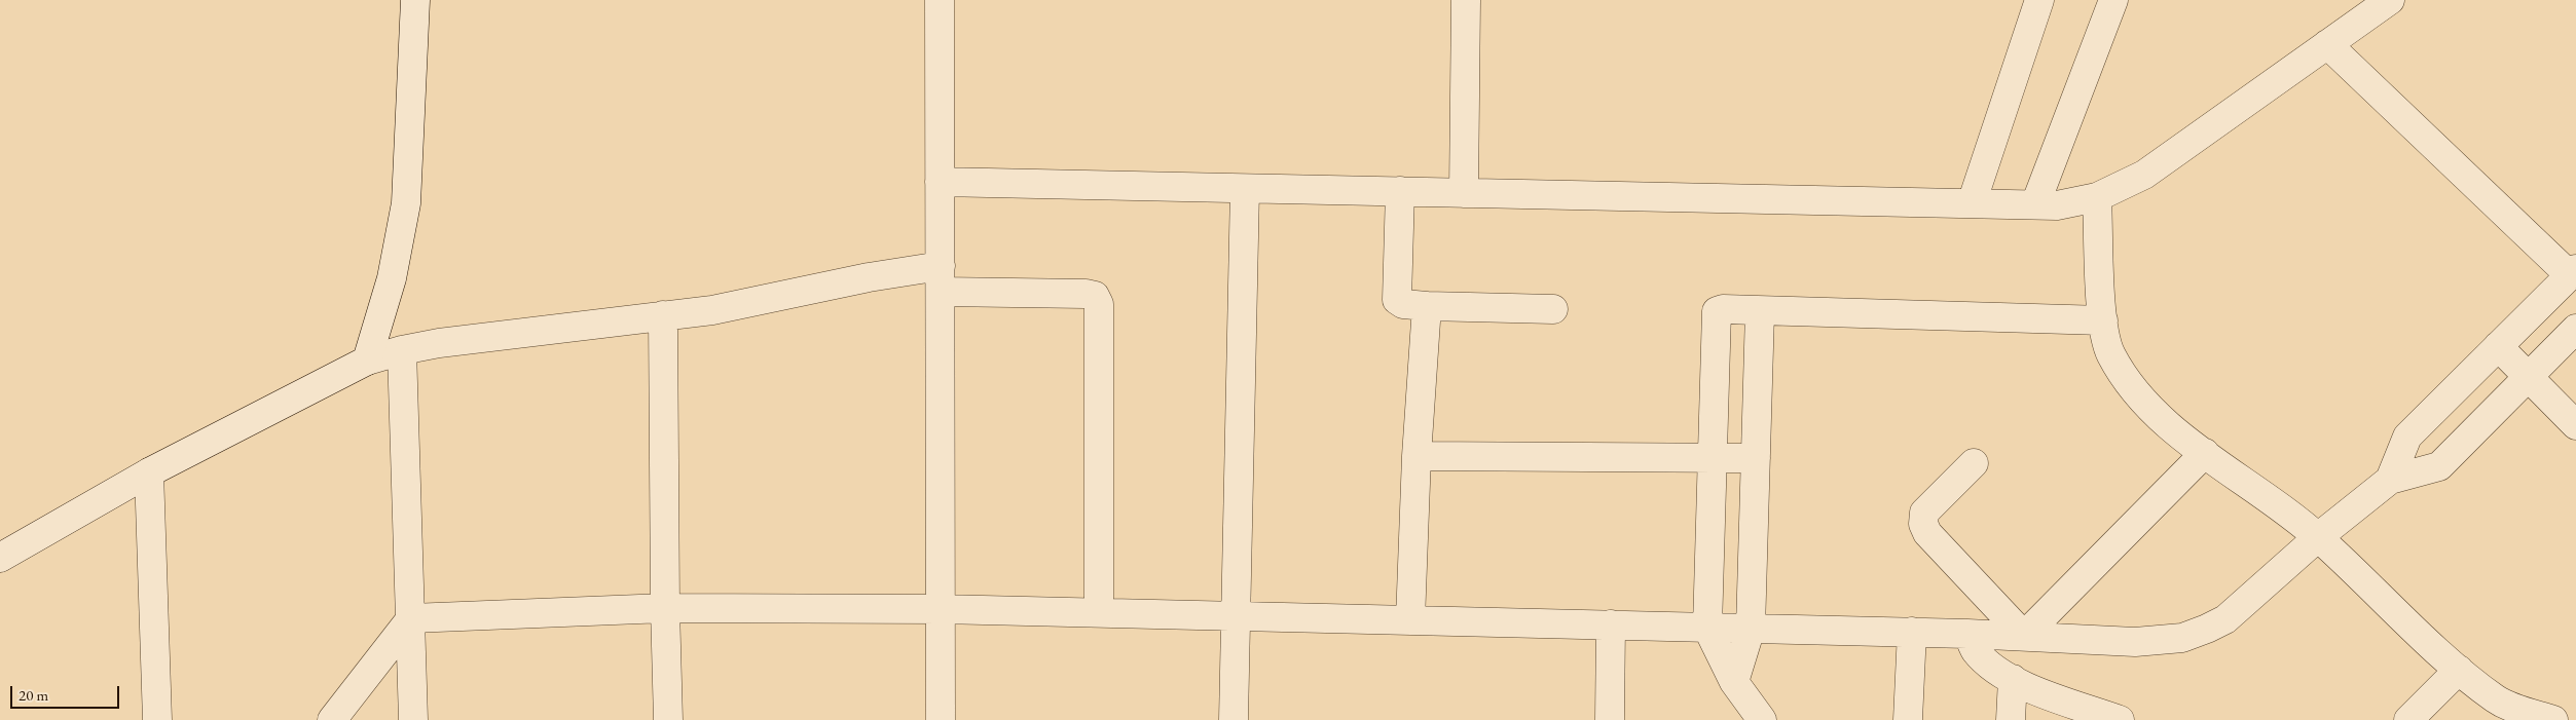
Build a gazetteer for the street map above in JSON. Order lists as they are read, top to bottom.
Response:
{
  "scale_bar": "20 m"
}
